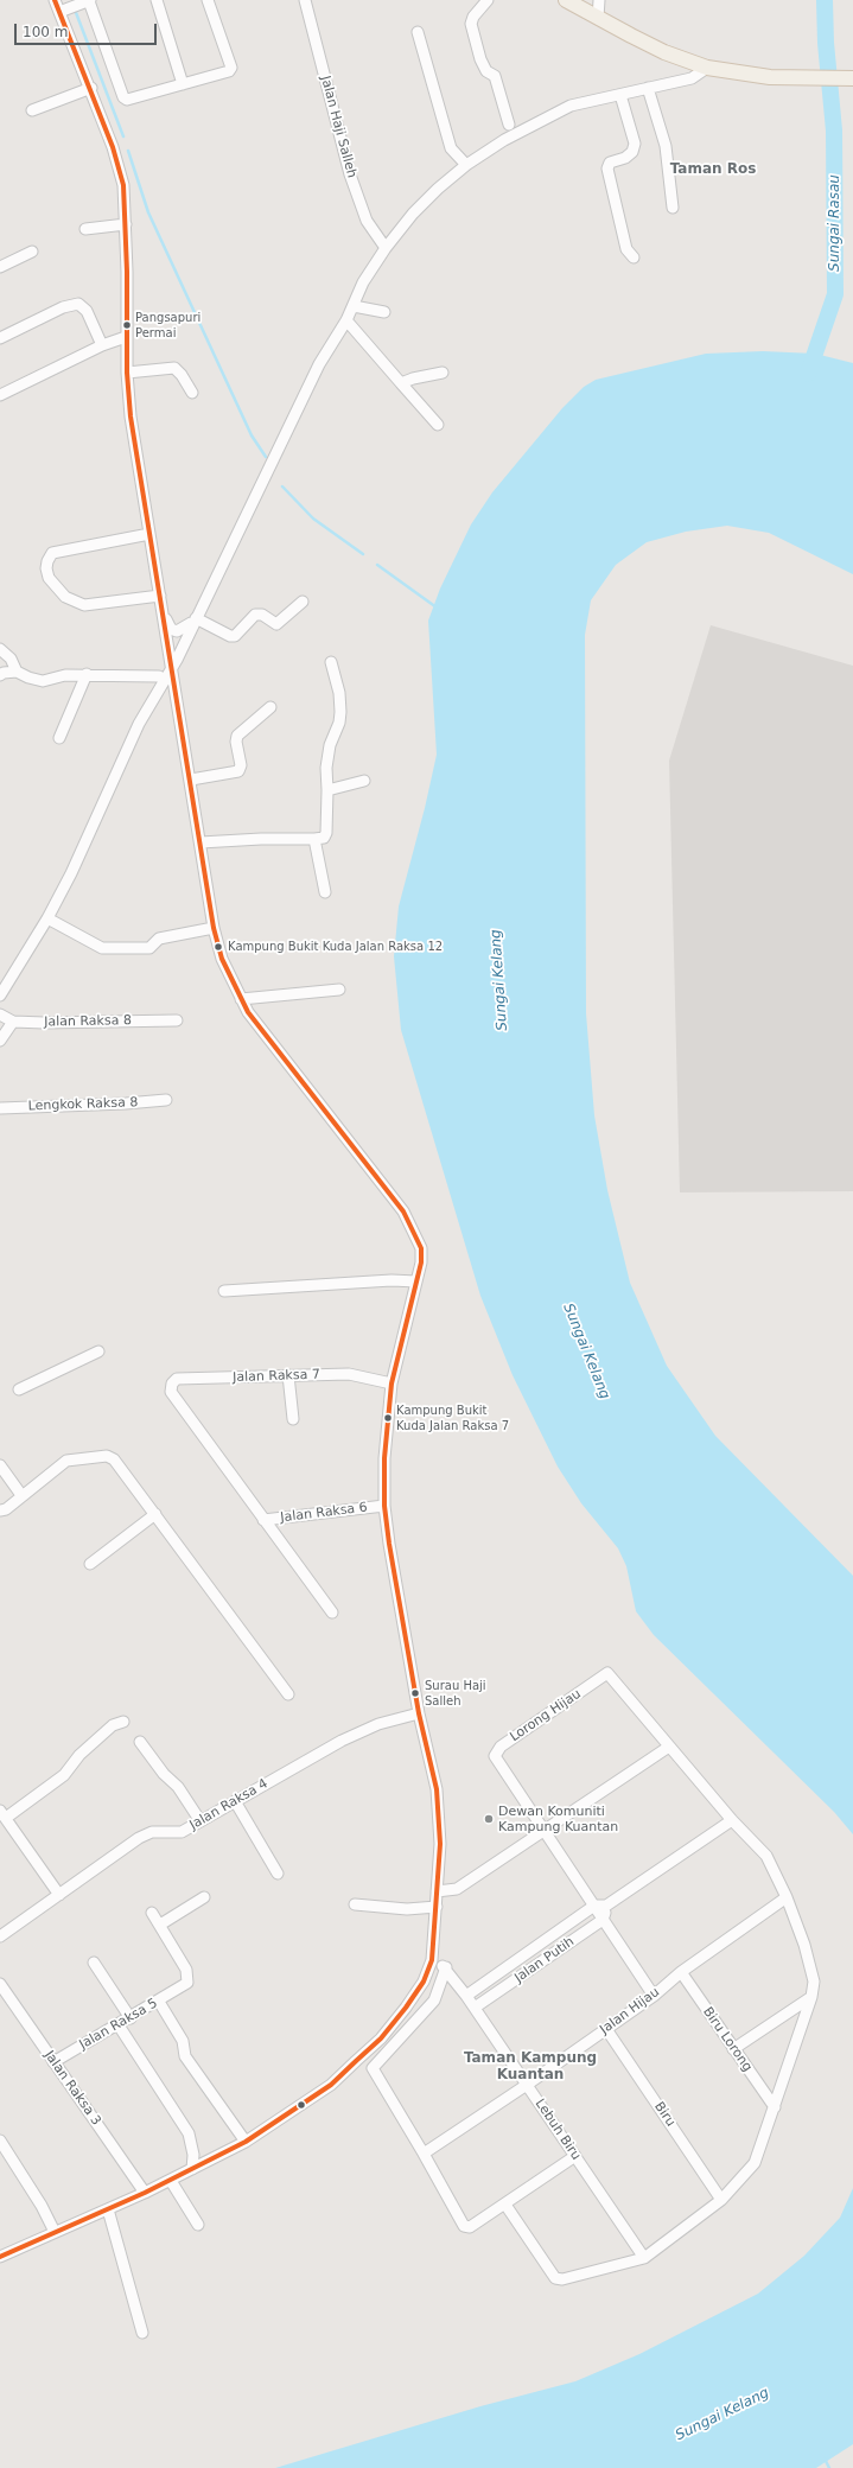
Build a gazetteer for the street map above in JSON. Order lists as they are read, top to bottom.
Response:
{
  "streets": {
    "street": [
      "Jalan Haji Salleh",
      "Jalan Raksa 8",
      "Lengkok Raksa 8",
      "Jalan Raksa 7",
      "Jalan Raksa 6",
      "Lorong Hijau",
      "Jalan Raksa 4",
      "Jalan Putih",
      "Jalan Hijau",
      "Jalan Raksa 5",
      "Biru Lorong",
      "Jalan Raksa 3",
      "Biru",
      "Lebuh Biru"
    ]
  },
  "crossings": [
    ["Jalan Raksa 7", "Jalan Raksa 6"],
    ["Jalan Putih", "Lebuh Biru"],
    ["Jalan Hijau", "Biru Lorong"],
    ["Jalan Hijau", "Biru"],
    ["Jalan Hijau", "Lebuh Biru"],
    ["Jalan Raksa 5", "Jalan Raksa 3"]
  ],
  "districts": ["Taman Ros", "Taman Kampung Kuantan"],
  "water": ["Sungai Rasau", "Sungai Kelang"],
  "places": [
    "Pangsapuri Permai",
    "Kampung Bukit Kuda Jalan Raksa 12",
    "Kampung Bukit Kuda Jalan Raksa 7",
    "Surau Haji Salleh",
    "Dewan Komuniti Kampung Kuantan"
  ],
  "scale_bar": "100 m"
}
